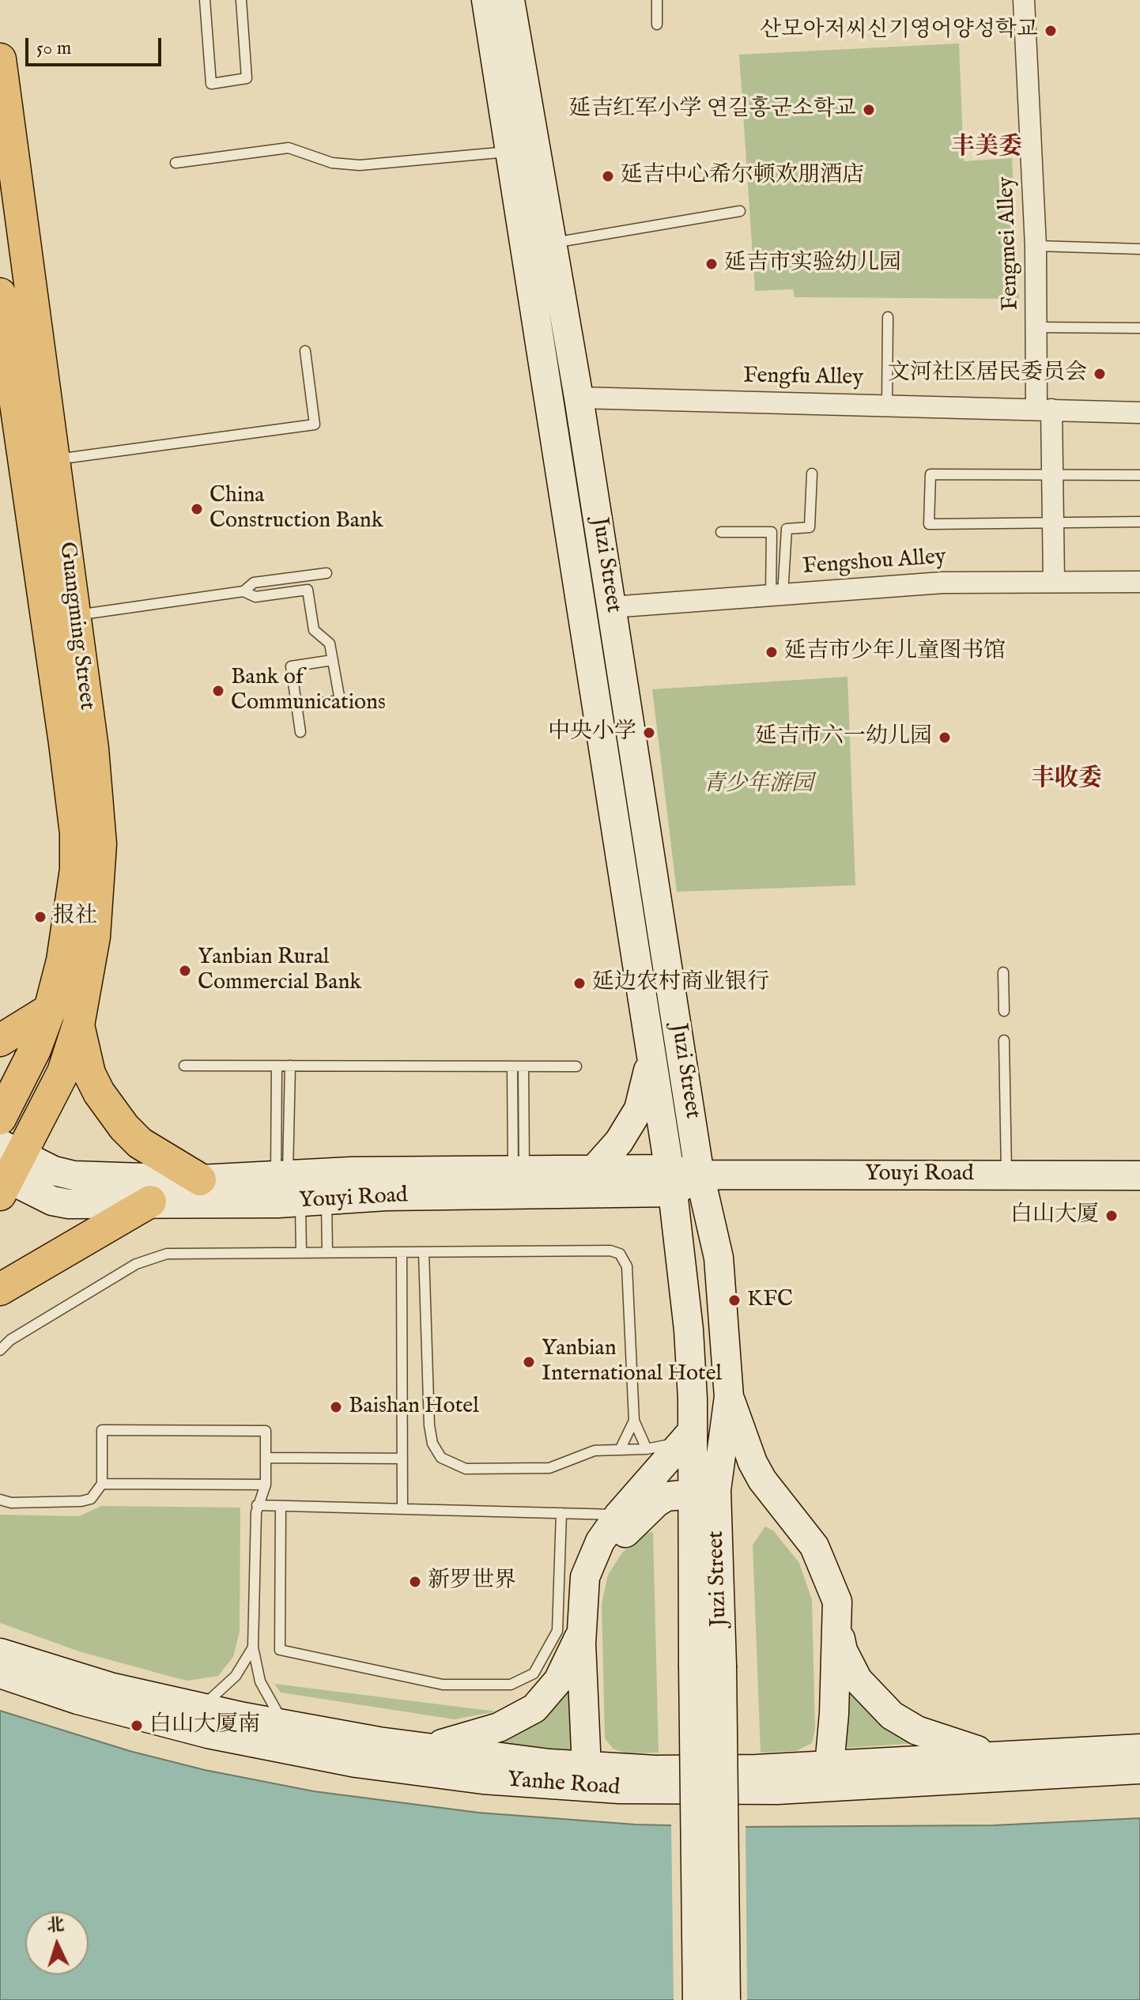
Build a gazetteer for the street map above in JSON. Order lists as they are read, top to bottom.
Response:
{
  "streets": {
    "main road": [
      "Juzi Street",
      "Guangming Street",
      "Youyi Road",
      "Yanhe Road"
    ],
    "street": ["Fengmei Alley", "Fengfu Alley", "Fengshou Alley"]
  },
  "crossings": [
    ["Fengmei Alley", "Fengfu Alley"],
    ["Fengmei Alley", "Fengshou Alley"],
    ["Fengfu Alley", "Juzi Street"],
    ["Fengshou Alley", "Juzi Street"],
    ["Juzi Street", "Youyi Road"],
    ["Guangming Street", "Youyi Road"]
  ],
  "districts": ["丰美委", "丰收委"],
  "parks": ["青少年游园"],
  "places": [
    "산모아저씨신기영어양성학교",
    "延吉红军小学 연길홍군소학교",
    "延吉中心希尔顿欢朋酒店",
    "延吉市实验幼儿园",
    "文河社区居民委员会",
    "China Construction Bank",
    "延吉市少年儿童图书馆",
    "Bank of Communications",
    "中央小学",
    "延吉市六一幼儿园",
    "报社",
    "Yanbian Rural Commercial Bank",
    "延边农村商业银行",
    "白山大厦",
    "KFC",
    "Yanbian International Hotel",
    "Baishan Hotel",
    "新罗世界",
    "白山大厦南"
  ],
  "scale_bar": "50 m",
  "north": "top"
}
